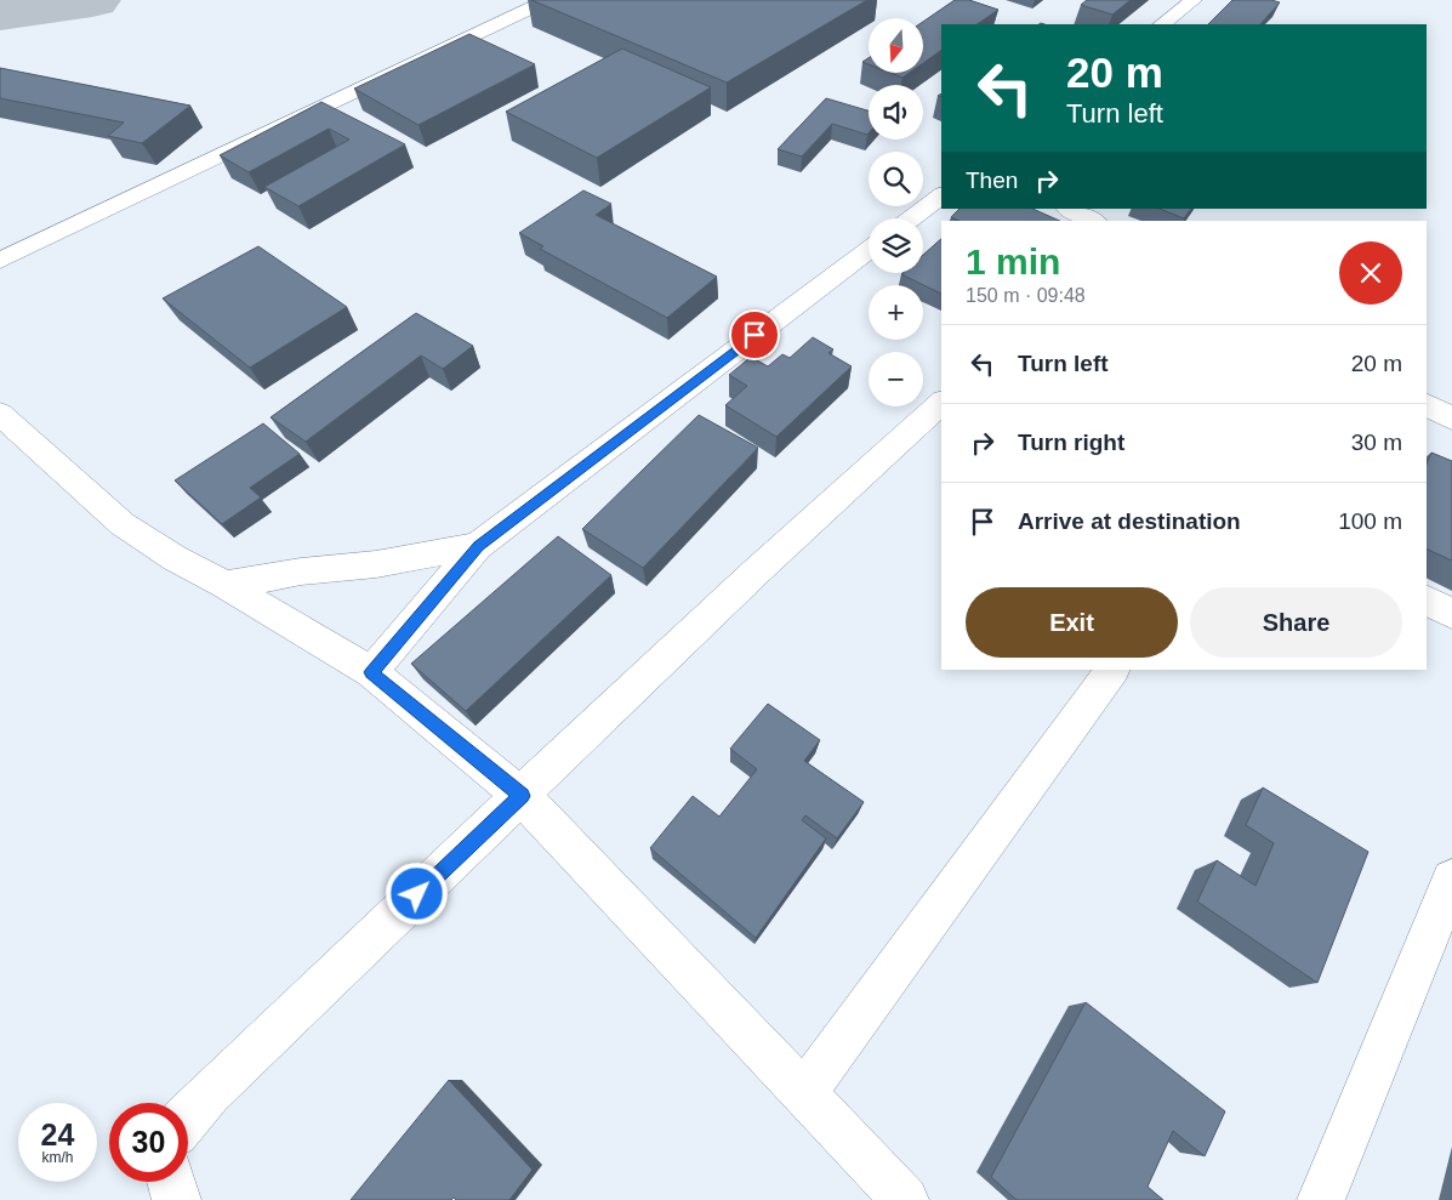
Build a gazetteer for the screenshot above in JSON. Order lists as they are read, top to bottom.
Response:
{
  "north": "bottom",
  "page": {
    "map_buttons": ["+", "−"],
    "turn": ["20 m", "Turn left"],
    "then": "Then",
    "heading": ["1 min", "150 m · 09:48"],
    "list": [
      {
        "name": "Turn left",
        "value": "20 m"
      },
      {
        "name": "Turn right",
        "value": "30 m"
      },
      {
        "name": "Arrive at destination",
        "value": "100 m"
      }
    ],
    "buttons": ["Exit", "Share"],
    "speed": "24 km/h",
    "limit": "30"
  }
}
